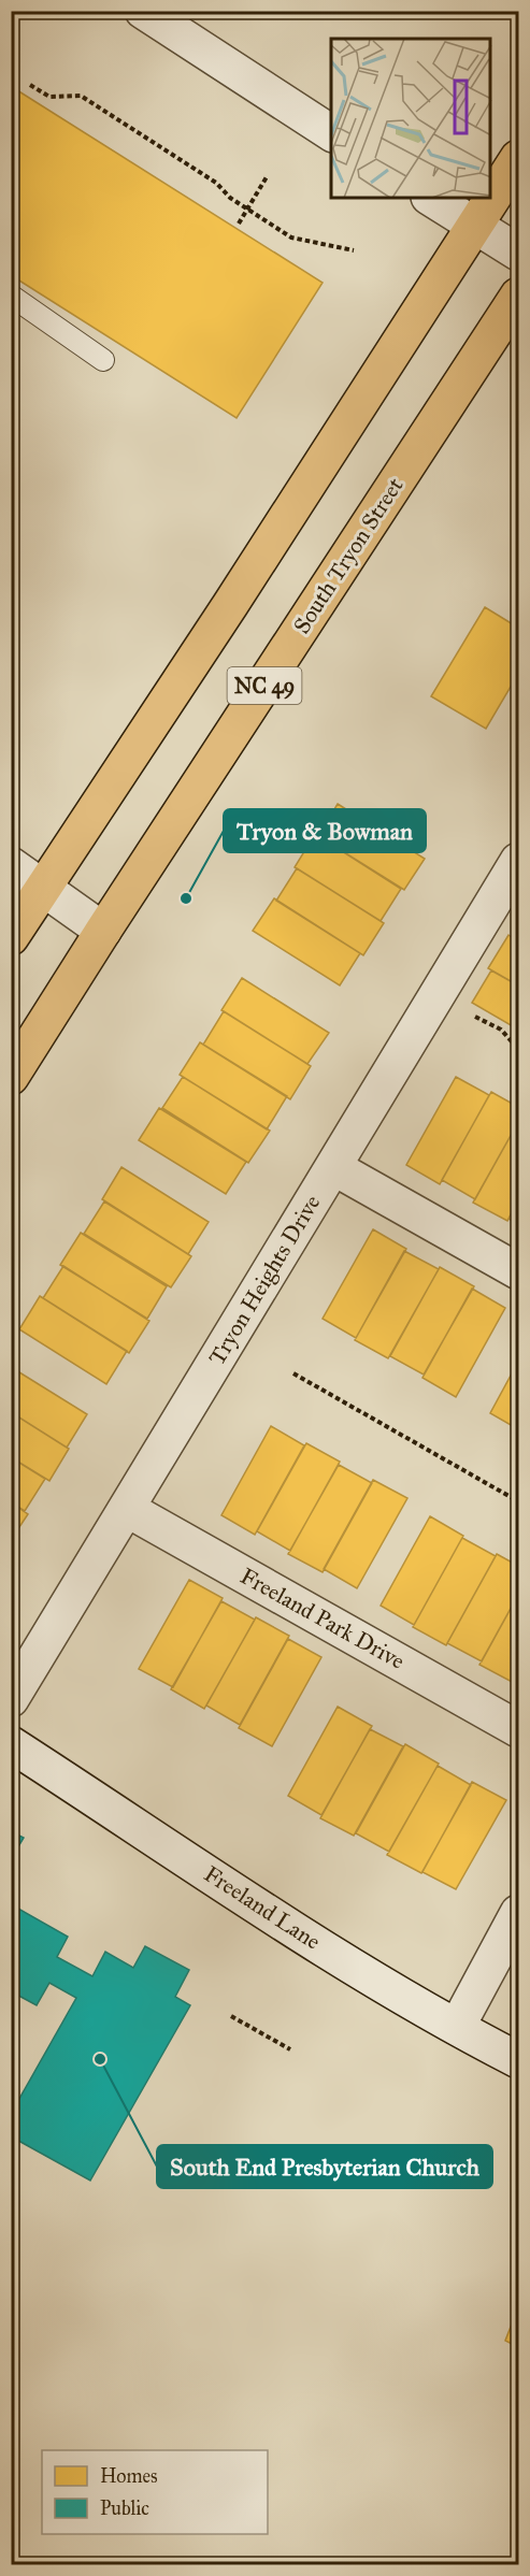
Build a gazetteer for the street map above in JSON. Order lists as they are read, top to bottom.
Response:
{
  "streets": {
    "main road": ["South Tryon Street", "NC 49"],
    "street": ["Tryon Heights Drive", "Freeland Park Drive", "Freeland Lane"]
  },
  "crossings": [
    ["Tryon Heights Drive", "Freeland Park Drive"]
  ],
  "places": ["Tryon & Bowman", "South End Presbyterian Church"],
  "legend": ["Homes", "Public"]
}
